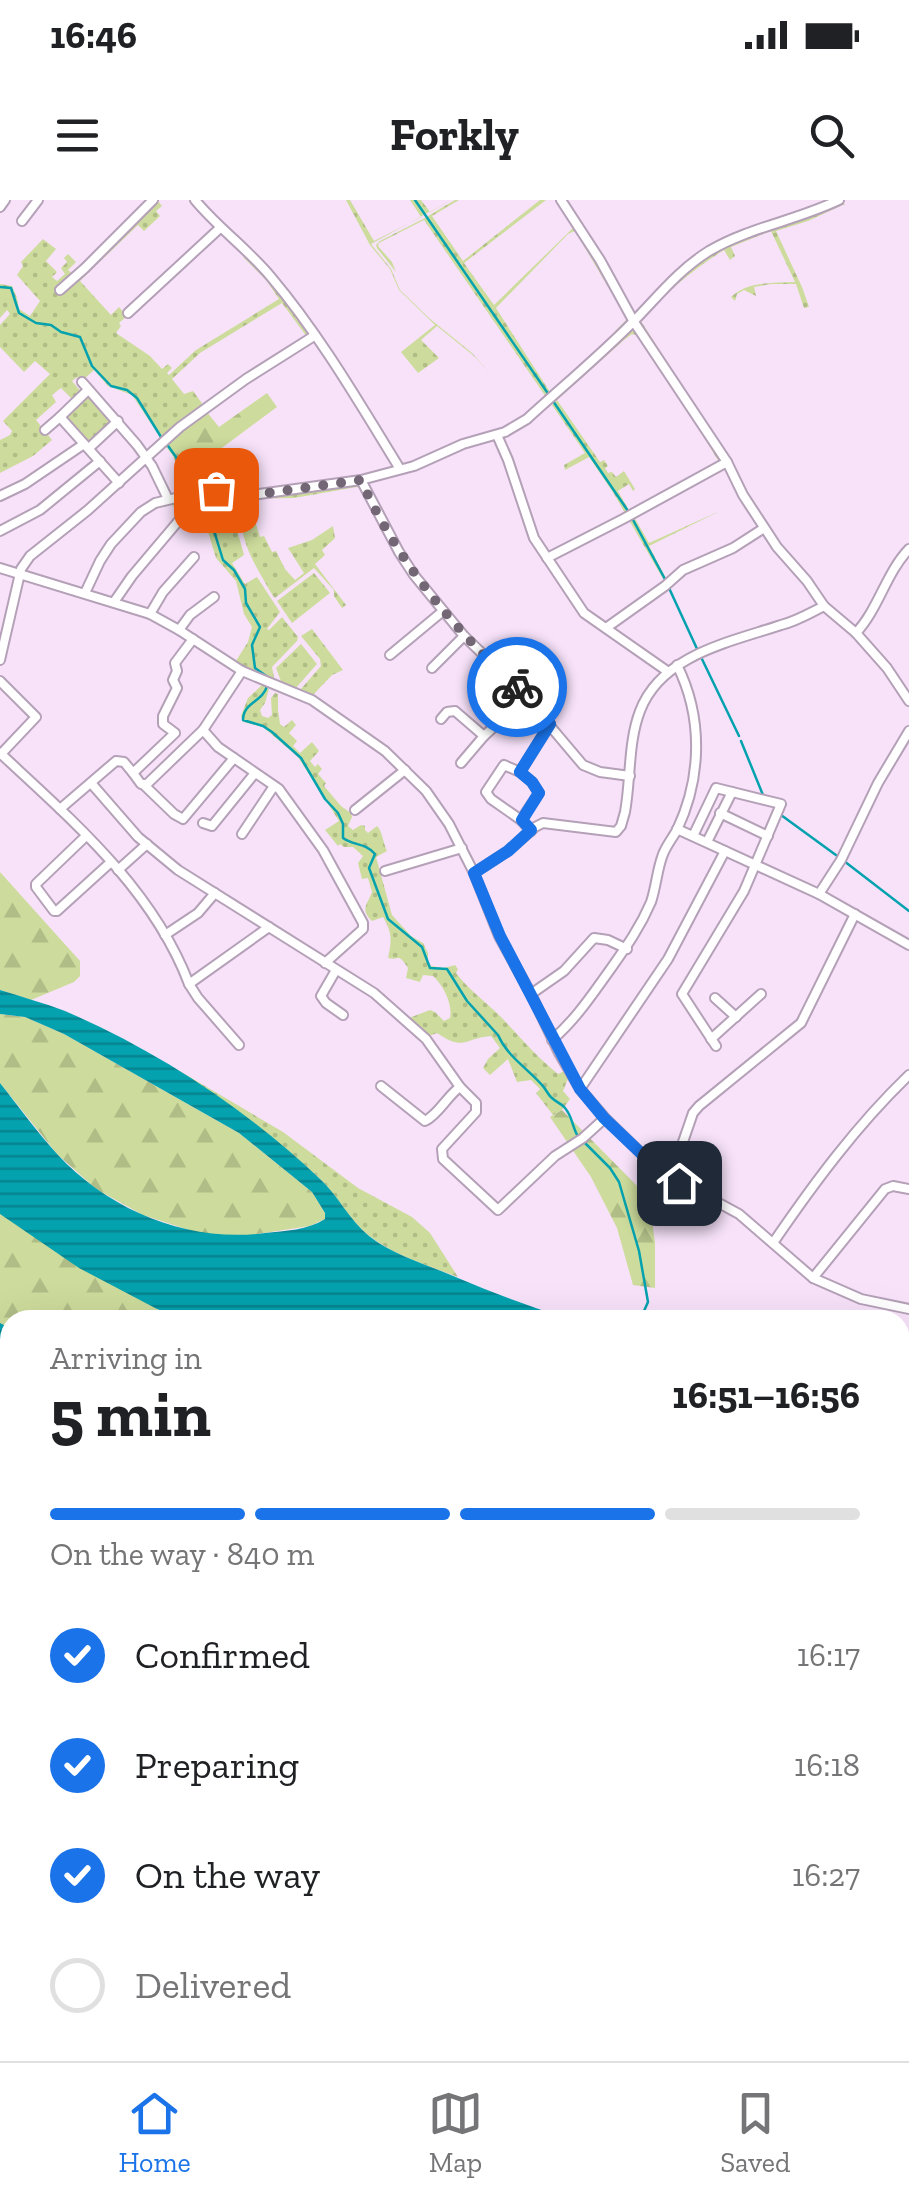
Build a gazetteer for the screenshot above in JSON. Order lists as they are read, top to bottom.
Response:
{
  "page": {
    "status": "16:46",
    "header": "Forkly",
    "heading": ["5 min", "Arriving in", "16:51–16:56"],
    "bar": "On the way · 840 m",
    "list": [
      ["Confirmed", "16:17"],
      ["Preparing", "16:18"],
      ["On the way", "16:27"],
      "Delivered"
    ],
    "tabs": ["Home", "Map", "Saved"]
  }
}
